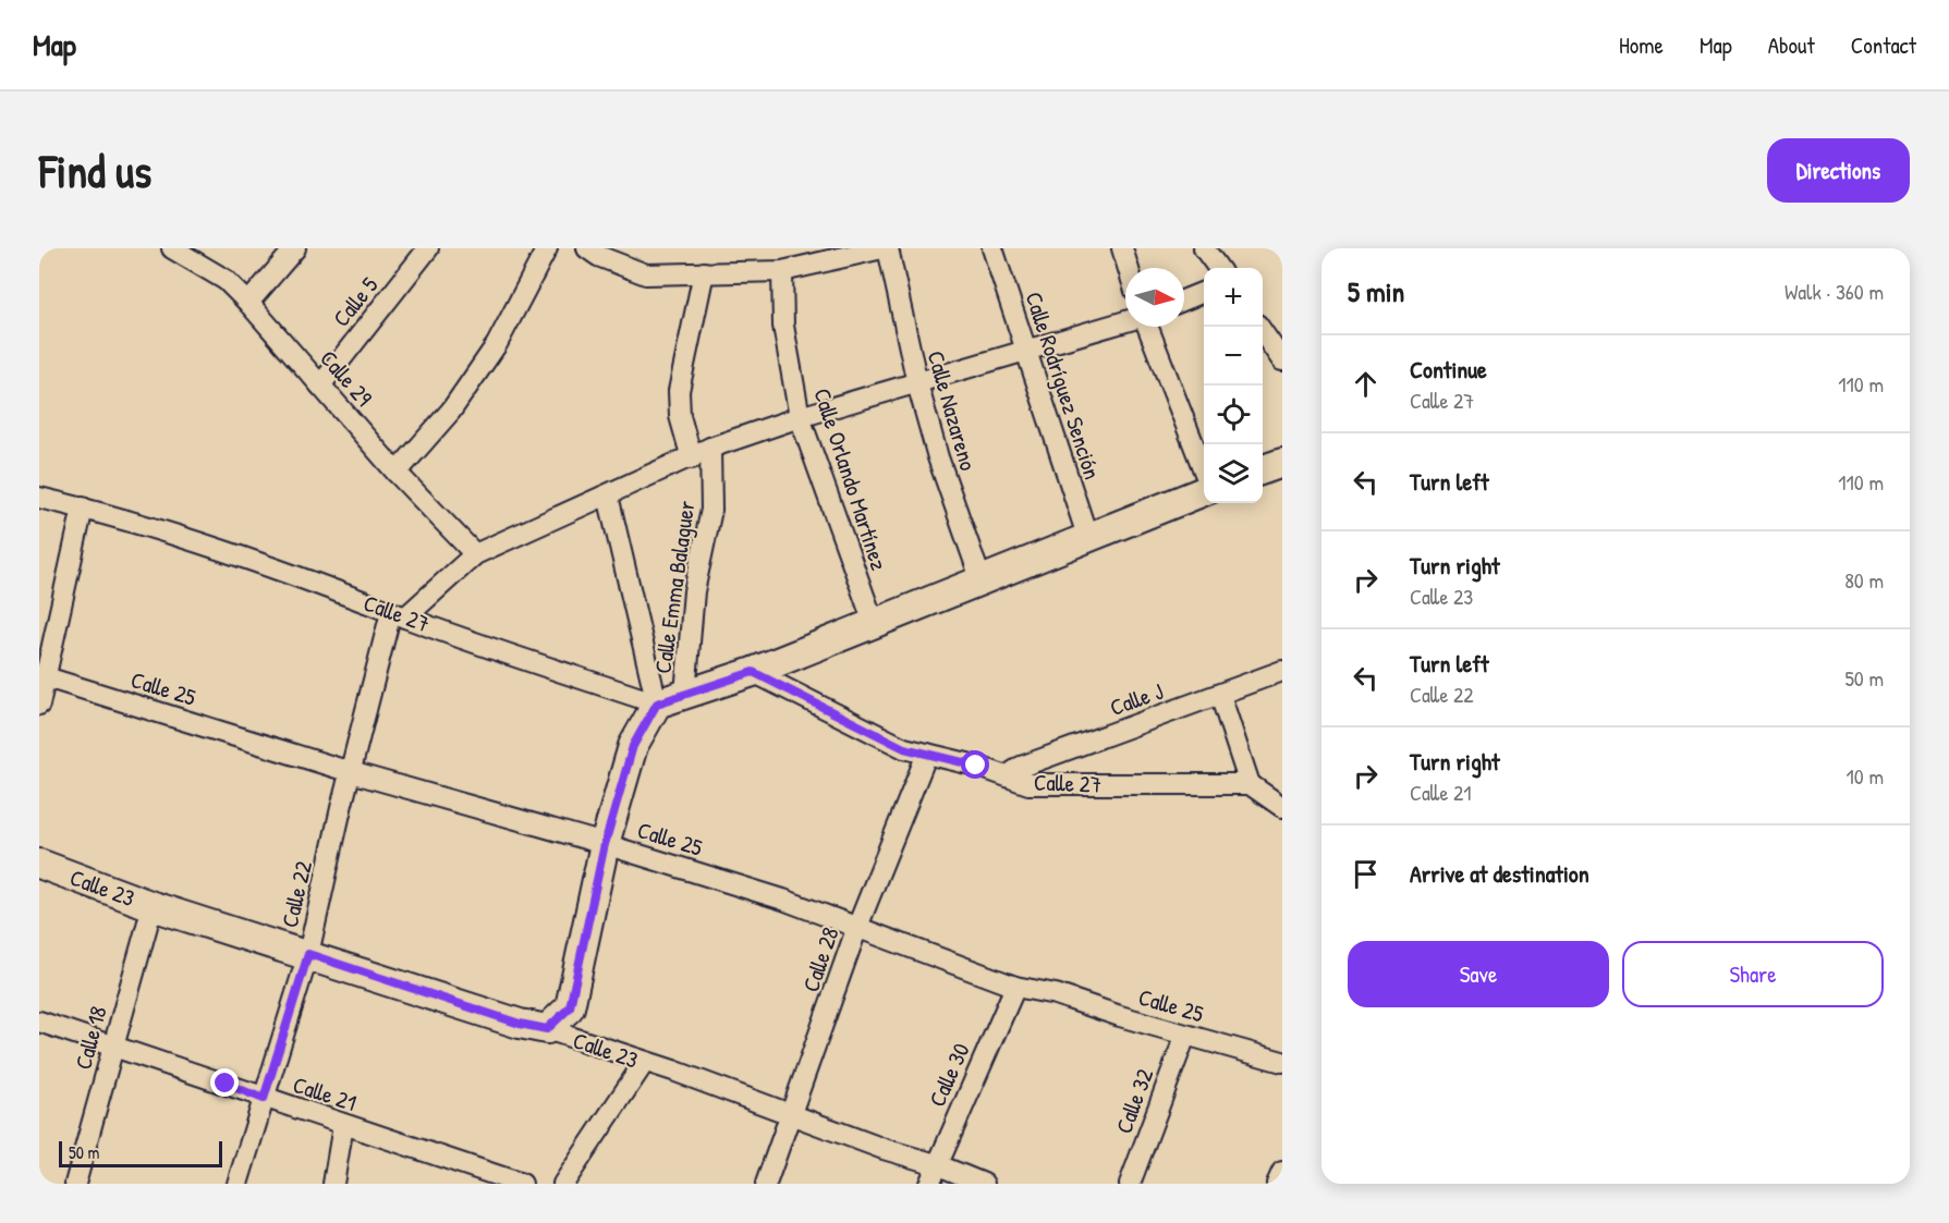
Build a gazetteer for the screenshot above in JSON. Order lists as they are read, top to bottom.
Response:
{
  "streets": {
    "street": [
      "Calle 5",
      "Calle 29",
      "Calle Rodríguez Sención",
      "Calle Nazareno",
      "Calle Orlando Martínez",
      "Calle Emma Balaguer",
      "Calle 27",
      "Calle 25",
      "Calle J",
      "Calle 23",
      "Calle 22",
      "Calle 28",
      "Calle 18",
      "Calle 30",
      "Calle 21",
      "Calle 32"
    ]
  },
  "crossings": [
    ["Calle 5", "Calle 29"],
    ["Calle 27", "Calle J"],
    ["Calle 27", "Calle 22"],
    ["Calle 27", "Calle 28"],
    ["Calle 25", "Calle 22"],
    ["Calle 25", "Calle 28"],
    ["Calle 25", "Calle 30"],
    ["Calle 25", "Calle 32"],
    ["Calle 23", "Calle 22"],
    ["Calle 23", "Calle 28"],
    ["Calle 23", "Calle 18"],
    ["Calle 23", "Calle 30"],
    ["Calle 22", "Calle 21"],
    ["Calle 18", "Calle 21"]
  ],
  "scale_bar": "50 m",
  "north": "right",
  "page": {
    "header": "Map",
    "nav": [
      "Home",
      "Map",
      "About",
      "Contact"
    ],
    "buttons": [
      "Directions",
      ["Save", "Share"]
    ],
    "title": "Find us",
    "heading": ["5 min", "Walk · 360 m"],
    "map_buttons": ["+", "−"],
    "list": [
      ["Continue", "Calle 27", "110 m"],
      ["Turn left", "110 m"],
      ["Turn right", "Calle 23", "80 m"],
      ["Turn left", "Calle 22", "50 m"],
      ["Turn right", "Calle 21", "10 m"],
      "Arrive at destination"
    ],
    "scale": "50 m"
  }
}
